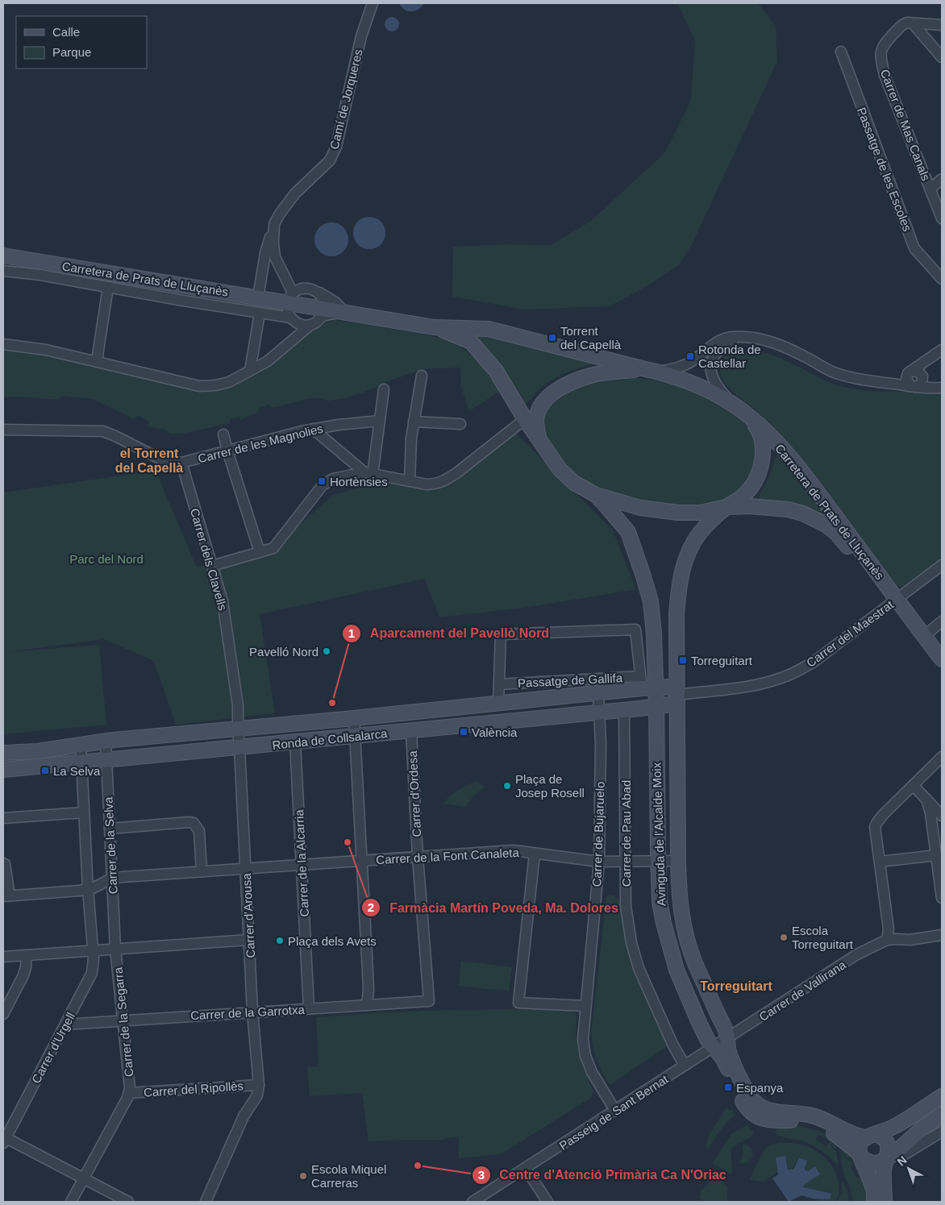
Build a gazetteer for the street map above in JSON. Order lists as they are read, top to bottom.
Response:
{
  "streets": {
    "street": [
      "Camí de Jorqueres",
      "Carrer de Mas Canals",
      "Passatge de les Escoles",
      "Carretera de Prats de Lluçanès",
      "Carrer de les Magnolies",
      "Carrer dels Clavells",
      "Carrer del Maestrat",
      "Passatge de Gallifa",
      "Ronda de Collsalarca",
      "Carrer d'Ordesa",
      "Carrer de Pau Abad",
      "Carrer de Bujaruelo",
      "Avinguda de l'Alcalde Moix",
      "Carrer de la Selva",
      "Carrer de la Font Canaleta",
      "Carrer de la Alcarria",
      "Carrer d'Arousa",
      "Carrer de Vallirana",
      "Carrer de la Garrotxa",
      "Carrer de la Segarra",
      "Carrer d'Urgell",
      "Carrer del Ripollès",
      "Passeig de Sant Bernat"
    ]
  },
  "crossings": [
    ["Camí de Jorqueres", "Carretera de Prats de Lluçanès"],
    ["Carretera de Prats de Lluçanès", "Carrer del Maestrat"],
    ["Carretera de Prats de Lluçanès", "Avinguda de l'Alcalde Moix"],
    ["Carrer de les Magnolies", "Carrer dels Clavells"],
    ["Carrer dels Clavells", "Ronda de Collsalarca"],
    ["Carrer dels Clavells", "Carrer d'Arousa"],
    ["Carrer del Maestrat", "Ronda de Collsalarca"],
    ["Carrer del Maestrat", "Avinguda de l'Alcalde Moix"],
    ["Passatge de Gallifa", "Ronda de Collsalarca"],
    ["Passatge de Gallifa", "Avinguda de l'Alcalde Moix"],
    ["Ronda de Collsalarca", "Carrer d'Ordesa"],
    ["Ronda de Collsalarca", "Carrer de Pau Abad"],
    ["Ronda de Collsalarca", "Carrer de Bujaruelo"],
    ["Ronda de Collsalarca", "Avinguda de l'Alcalde Moix"],
    ["Ronda de Collsalarca", "Carrer de la Selva"],
    ["Ronda de Collsalarca", "Carrer de la Alcarria"],
    ["Ronda de Collsalarca", "Carrer d'Arousa"],
    ["Carrer d'Ordesa", "Carrer de la Font Canaleta"],
    ["Carrer d'Ordesa", "Carrer de la Garrotxa"],
    ["Carrer de Pau Abad", "Carrer de la Font Canaleta"],
    ["Carrer de Pau Abad", "Passeig de Sant Bernat"],
    ["Carrer de Bujaruelo", "Carrer de la Font Canaleta"],
    ["Carrer de Bujaruelo", "Passeig de Sant Bernat"],
    ["Avinguda de l'Alcalde Moix", "Carrer de la Font Canaleta"],
    ["Avinguda de l'Alcalde Moix", "Carrer de Vallirana"],
    ["Avinguda de l'Alcalde Moix", "Passeig de Sant Bernat"],
    ["Carrer de la Selva", "Carrer de la Font Canaleta"],
    ["Carrer de la Selva", "Carrer de la Segarra"],
    ["Carrer de la Selva", "Carrer d'Urgell"],
    ["Carrer de la Font Canaleta", "Carrer de la Alcarria"],
    ["Carrer de la Font Canaleta", "Carrer d'Arousa"],
    ["Carrer de la Alcarria", "Carrer de la Garrotxa"],
    ["Carrer d'Arousa", "Carrer de la Garrotxa"],
    ["Carrer d'Arousa", "Carrer del Ripollès"],
    ["Carrer de Vallirana", "Passeig de Sant Bernat"],
    ["Carrer de la Garrotxa", "Carrer de la Segarra"],
    ["Carrer de la Garrotxa", "Carrer d'Urgell"],
    ["Carrer de la Segarra", "Carrer del Ripollès"]
  ],
  "districts": ["el Torrent del Capellà", "Torreguitart"],
  "parks": ["Parc del Nord"],
  "places": {
    "transit": [
      "Torrent del Capellà",
      "Rotonda de Castellar",
      "Hortènsies",
      "Torreguitart",
      "València",
      "La Selva",
      "Espanya"
    ],
    "other": [
      "Pavelló Nord",
      "Aparcament del Pavellò Nord",
      "Plaça de Josep Rosell",
      "Farmàcia Martín Poveda, Ma. Dolores",
      "Escola Torreguitart",
      "Plaça dels Avets",
      "Centre d'Atenció Primària Ca N'Oriac",
      "Escola Miquel Carreras"
    ]
  },
  "legend": ["Calle", "Parque"],
  "north": "top left"
}
